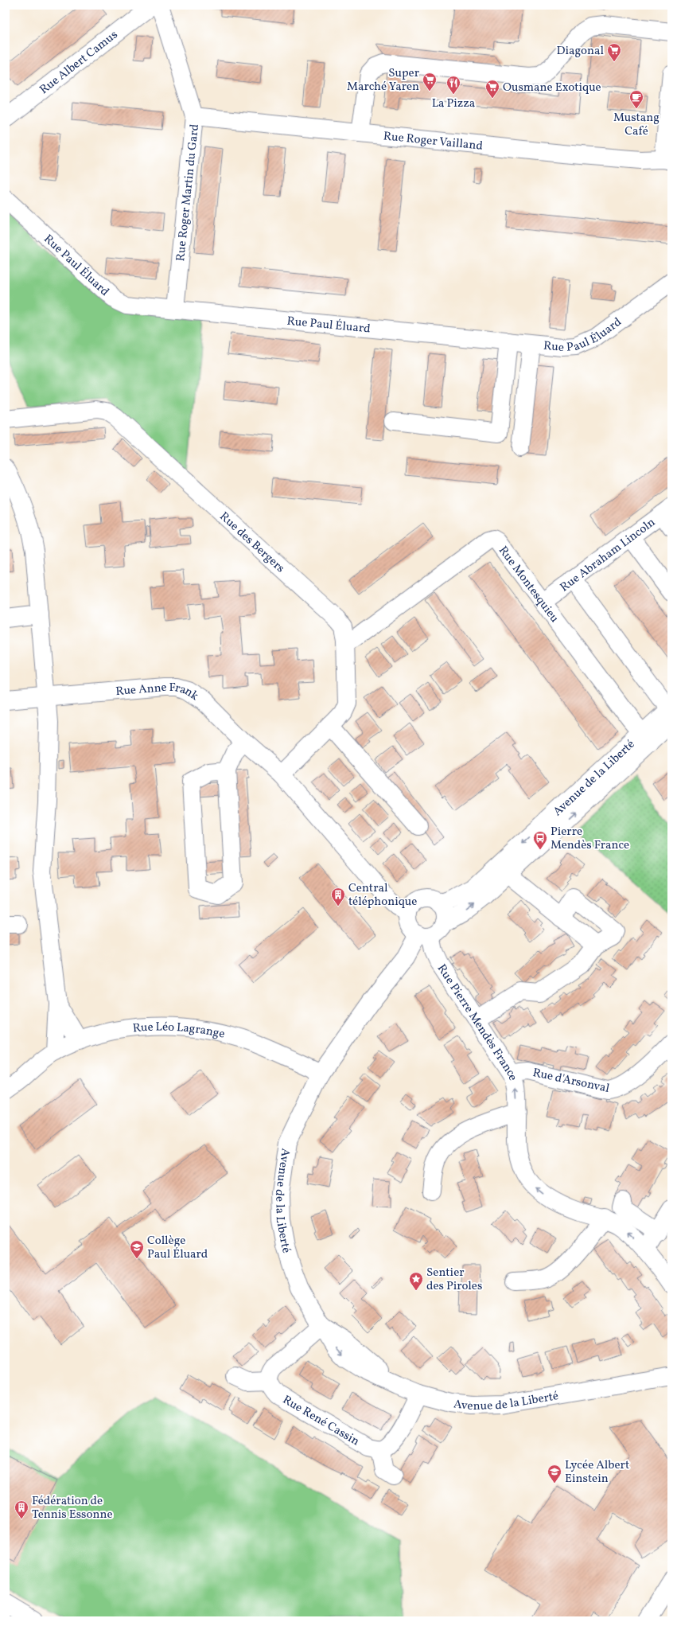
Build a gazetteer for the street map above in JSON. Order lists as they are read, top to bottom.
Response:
{
  "streets": {
    "street": [
      "Rue Albert Camus",
      "Rue Roger Vailland",
      "Rue Roger Martin du Gard",
      "Rue Paul Éluard",
      "Rue des Bergers",
      "Rue Abraham Lincoln",
      "Rue Montesquieu",
      "Rue Anne Frank",
      "Avenue de la Liberté",
      "Rue Pierre Mendès France",
      "Rue Léo Lagrange",
      "Rue d'Arsonval",
      "Rue René Cassin"
    ]
  },
  "crossings": [
    ["Rue Roger Vailland", "Rue Roger Martin du Gard"],
    ["Rue Roger Martin du Gard", "Rue Paul Éluard"],
    ["Rue des Bergers", "Rue Montesquieu"],
    ["Rue des Bergers", "Rue Anne Frank"],
    ["Rue Abraham Lincoln", "Rue Montesquieu"],
    ["Rue Montesquieu", "Avenue de la Liberté"],
    ["Rue Anne Frank", "Avenue de la Liberté"],
    ["Rue Anne Frank", "Rue Pierre Mendès France"],
    ["Avenue de la Liberté", "Rue Pierre Mendès France"],
    ["Avenue de la Liberté", "Rue Léo Lagrange"],
    ["Rue Pierre Mendès France", "Rue d'Arsonval"]
  ],
  "one_way": ["Rue Pierre Mendès France"],
  "places": {
    "supermarket": ["Diagonal", "Super Marché Yaren", "Ousmane Exotique"],
    "restaurant": ["La Pizza"],
    "cafe": ["Mustang Café"],
    "bus stop": ["Pierre Mendès France"],
    "building": ["Central téléphonique", "Fédération de Tennis Essonne"],
    "school or university": ["Collège Paul Éluard", "Lycée Albert Einstein"],
    "place": ["Sentier des Piroles"]
  }
}
